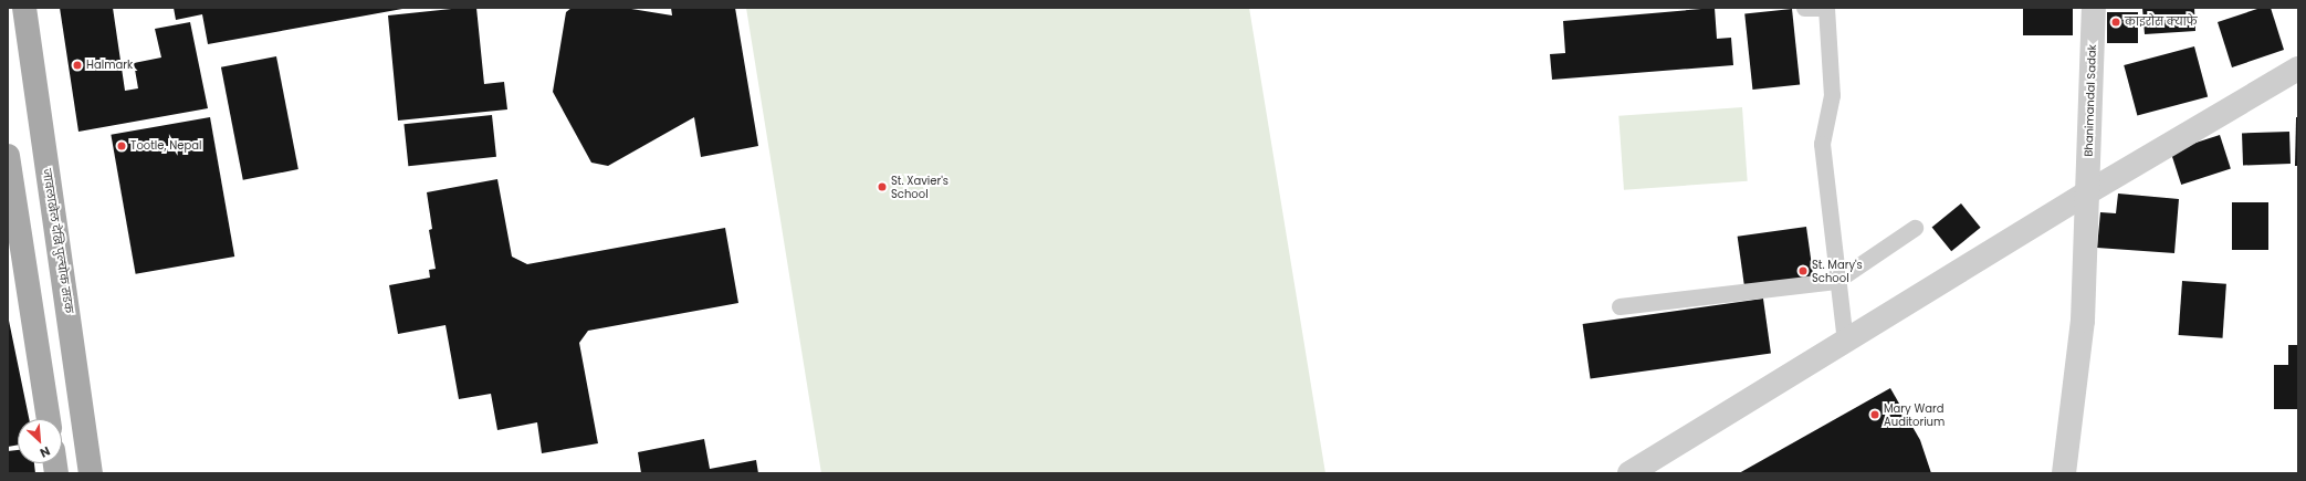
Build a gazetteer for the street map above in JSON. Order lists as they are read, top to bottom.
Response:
{
  "streets": {
    "main road": ["जावलाखेल देखि पुल्चोक सडक"],
    "street": ["Bhanimandal Sadak"]
  },
  "places": [
    "काइरोस क्याफे",
    "Halmark",
    "Tootle, Nepal",
    "St. Xavier's School",
    "St. Mary's School",
    "Mary Ward Auditorium"
  ],
  "north": "bottom right"
}
